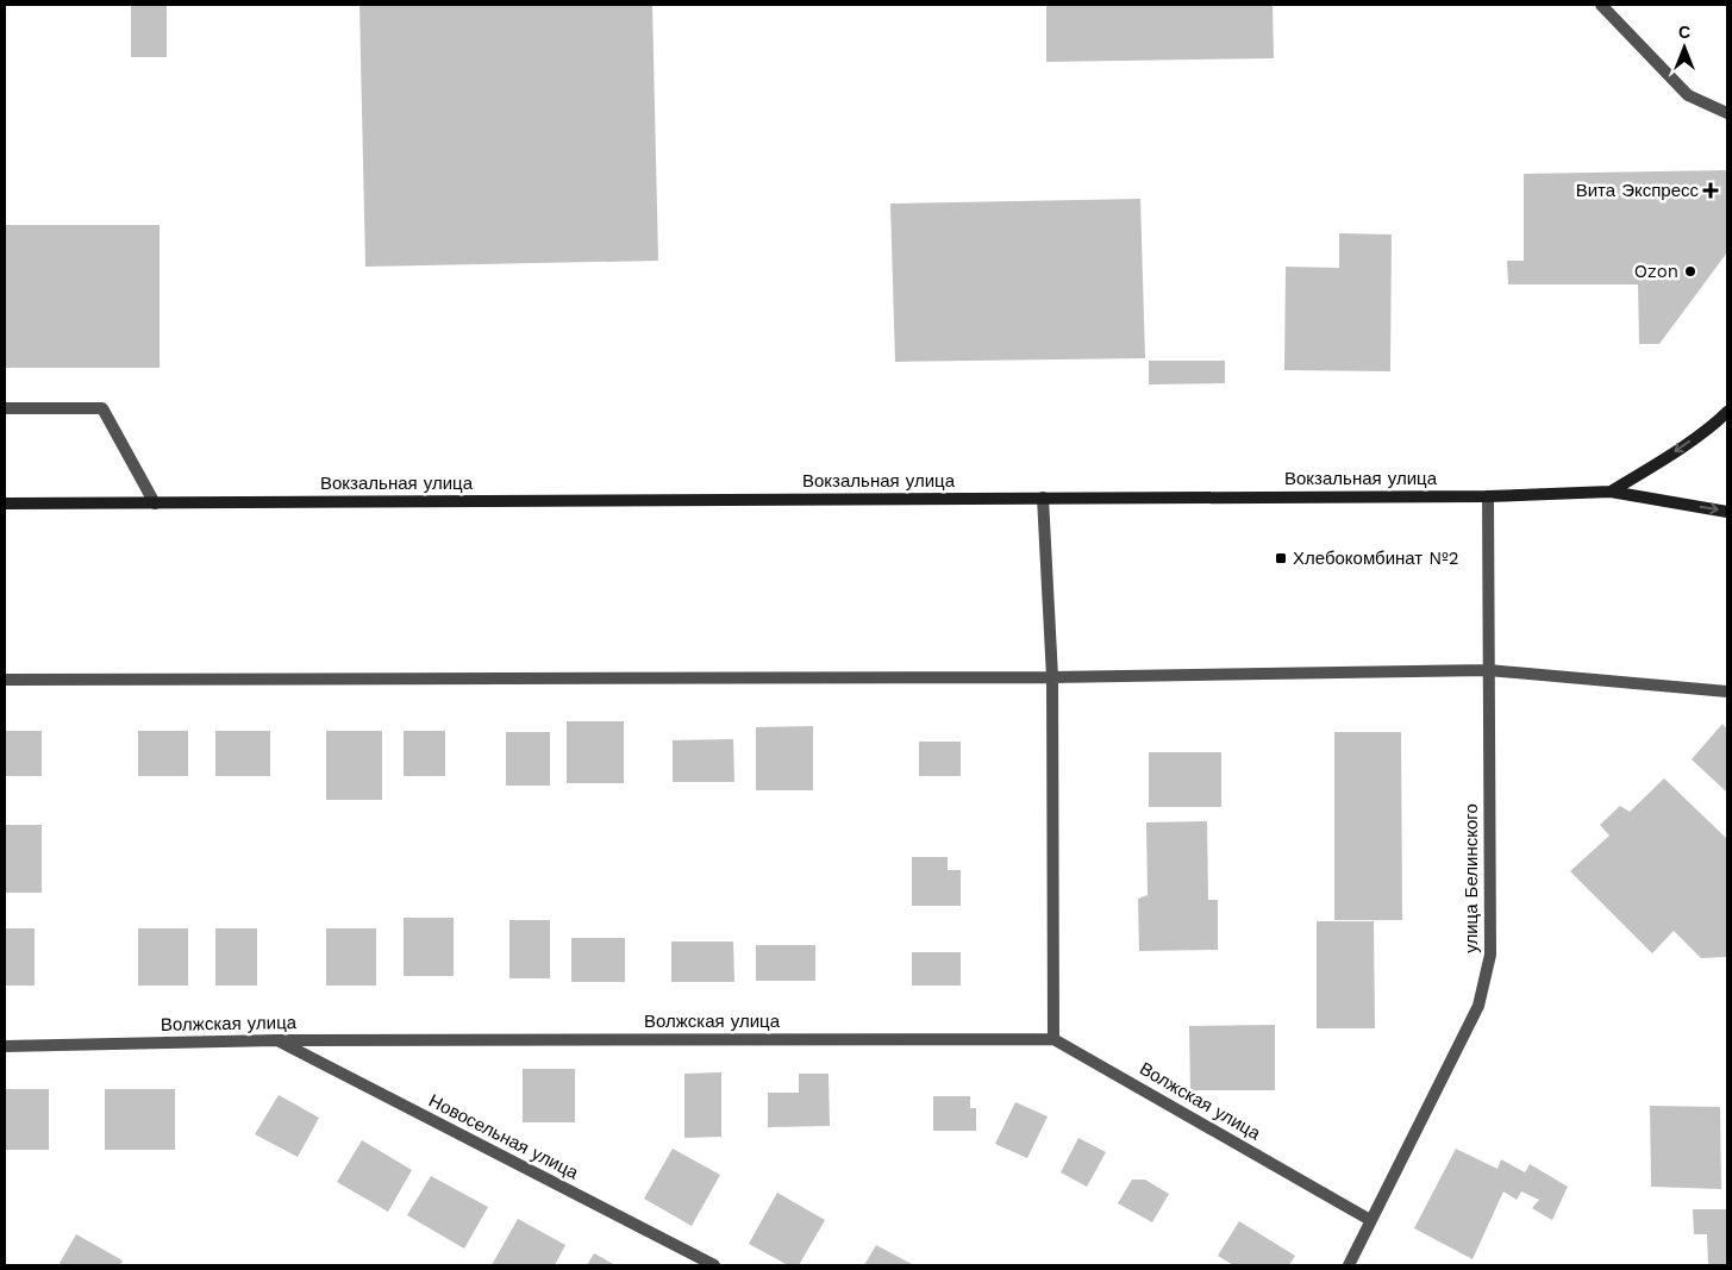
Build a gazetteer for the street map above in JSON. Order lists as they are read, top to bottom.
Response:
{
  "streets": {
    "main road": ["Вокзальная улица"],
    "street": ["улица Белинского", "Волжская улица", "Новосельная улица"]
  },
  "crossings": [
    ["Вокзальная улица", "улица Белинского"],
    ["улица Белинского", "Волжская улица"],
    ["Волжская улица", "Новосельная улица"]
  ],
  "places": {
    "health": ["Вита Экспресс"],
    "other": ["Ozon"],
    "transit": ["Хлебокомбинат №2"]
  },
  "north": "top"
}
